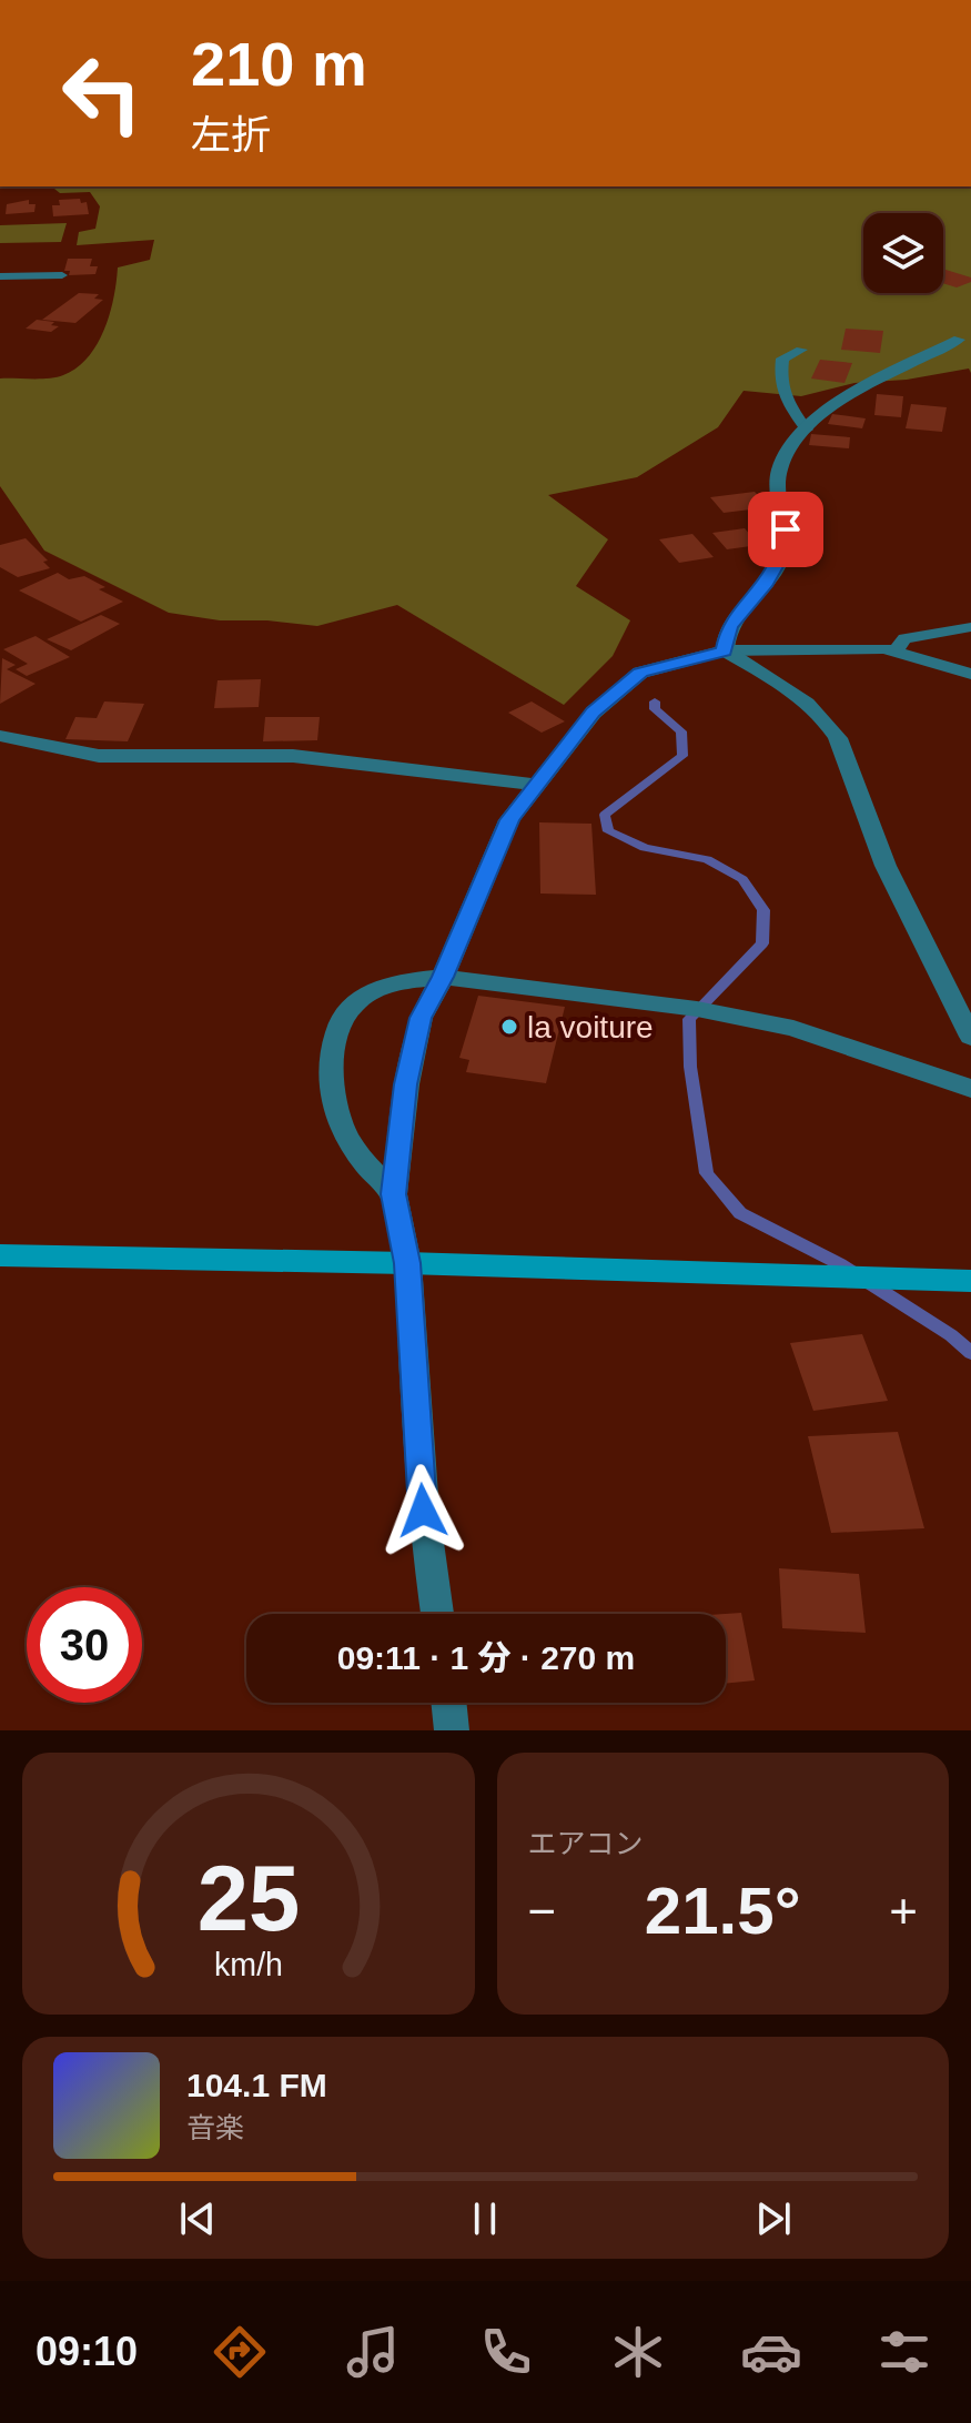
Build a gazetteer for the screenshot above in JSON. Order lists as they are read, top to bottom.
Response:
{
  "places": ["la voiture"],
  "page": {
    "turn": ["210 m", "左折"],
    "limit": "30",
    "trip": "09:11 · 1 分 · 270 m",
    "tile": "エアコン",
    "heat": ["−", "21.5°", "+"],
    "song": ["104.1 FM", "音楽"],
    "tabs": "09:10",
    "gauge": ["25", "km/h"]
  }
}
